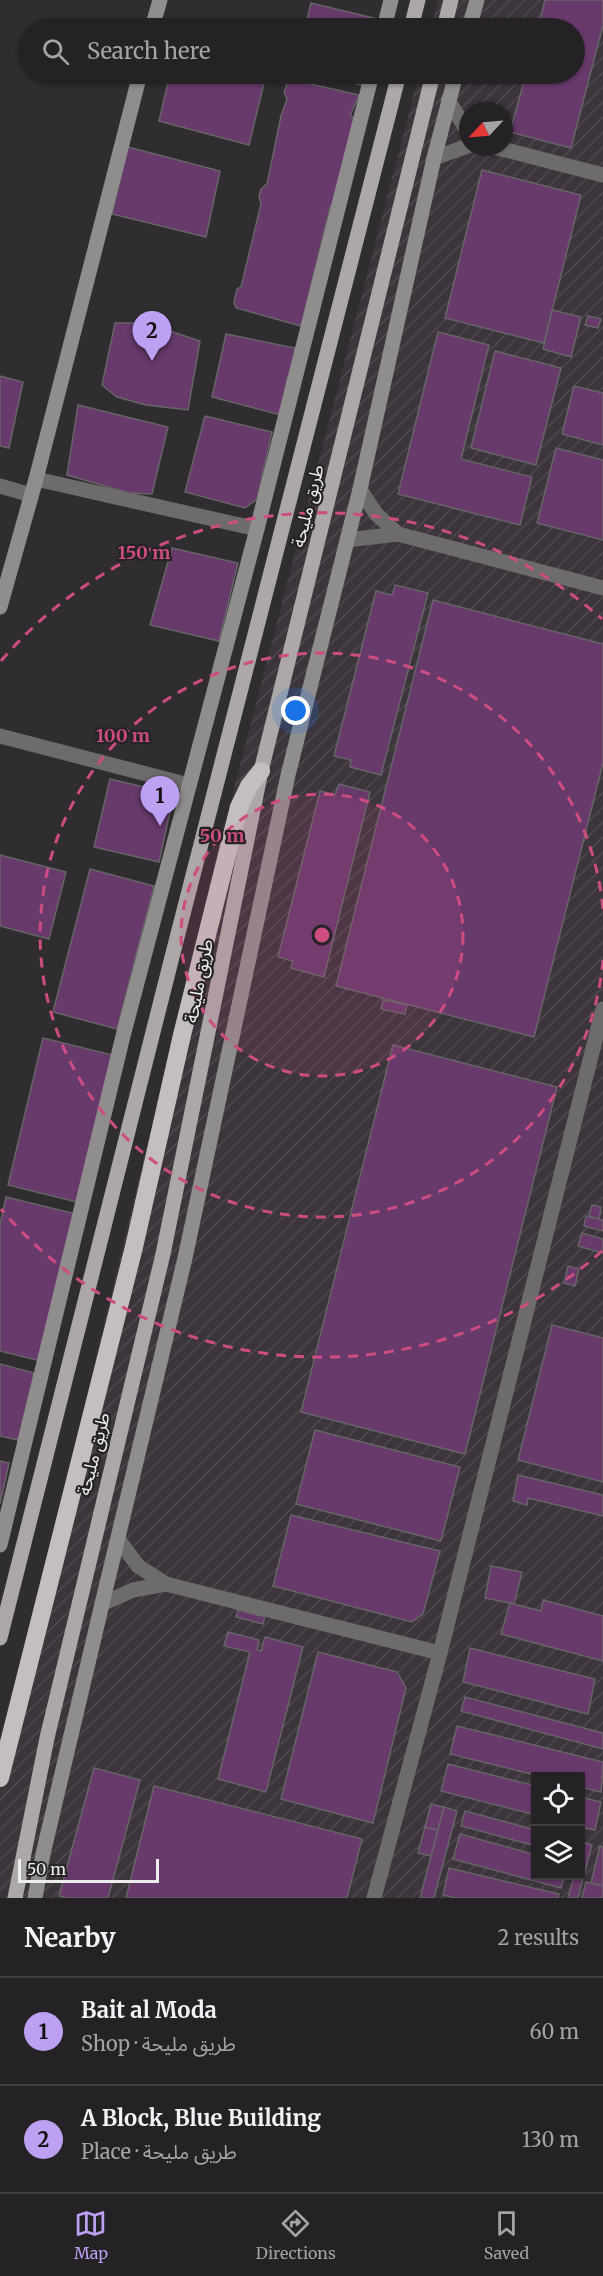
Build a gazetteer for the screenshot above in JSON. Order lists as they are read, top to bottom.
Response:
{
  "streets": {
    "main road": ["طريق مليحة"]
  },
  "scale_bar": "50 m",
  "north": "bottom left",
  "page": {
    "search": "Search here",
    "pins": ["2", "1"],
    "scale": "50 m",
    "heading": ["Nearby", "2 results"],
    "list": [
      {
        "mark": "1",
        "name": "Bait al Moda",
        "note": "Shop · طريق مليحة",
        "value": "60 m"
      },
      {
        "mark": "2",
        "name": "A Block, Blue Building",
        "note": "Place · طريق مليحة",
        "value": "130 m"
      }
    ],
    "nav": ["Map", "Directions", "Saved"]
  },
  "rings": ["150 m", "100 m", "50 m"]
}
